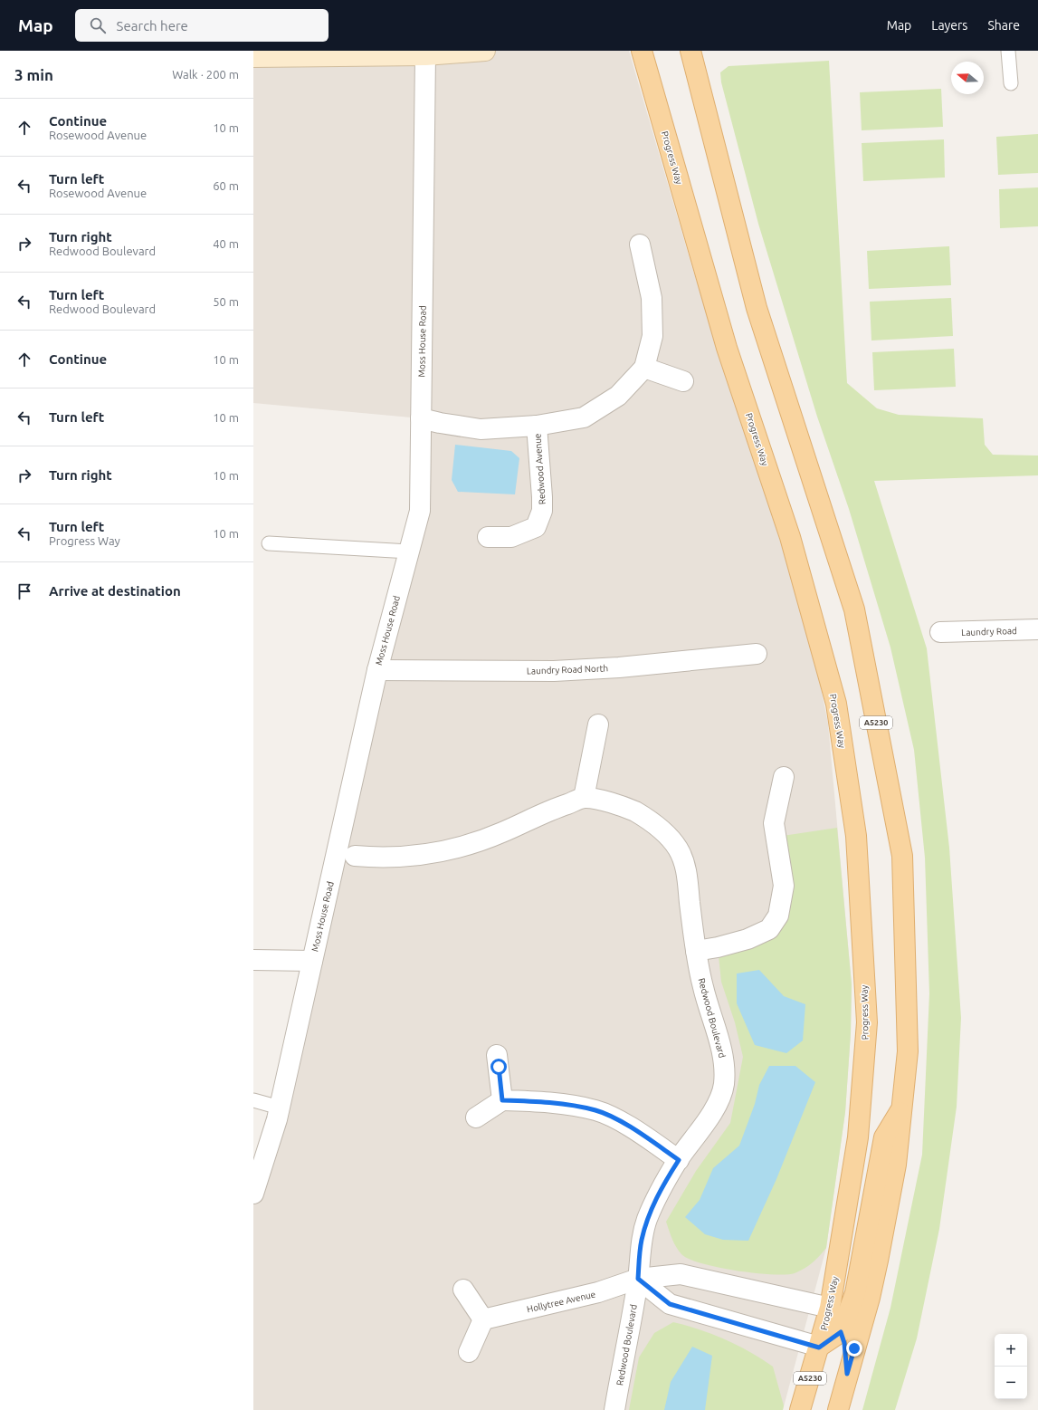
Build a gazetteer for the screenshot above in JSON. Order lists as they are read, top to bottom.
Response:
{
  "streets": {
    "main road": ["Progress Way", "A5230"],
    "street": [
      "Moss House Road",
      "Redwood Avenue",
      "Laundry Road",
      "Laundry Road North",
      "Redwood Boulevard",
      "Hollytree Avenue"
    ]
  },
  "crossings": [
    ["Moss House Road", "Redwood Avenue"],
    ["Moss House Road", "Laundry Road North"],
    ["Redwood Boulevard", "Hollytree Avenue"]
  ],
  "north": "left",
  "page": {
    "header": "Map",
    "search": "Search here",
    "nav": ["Map", "Layers", "Share"],
    "heading": ["3 min", "Walk · 200 m"],
    "list": [
      ["Continue", "Rosewood Avenue", "10 m"],
      ["Turn left", "Rosewood Avenue", "60 m"],
      ["Turn right", "Redwood Boulevard", "40 m"],
      ["Turn left", "Redwood Boulevard", "50 m"],
      ["Continue", "10 m"],
      ["Turn left", "10 m"],
      ["Turn right", "10 m"],
      ["Turn left", "Progress Way", "10 m"],
      "Arrive at destination"
    ],
    "map_buttons": ["+", "−"]
  }
}
